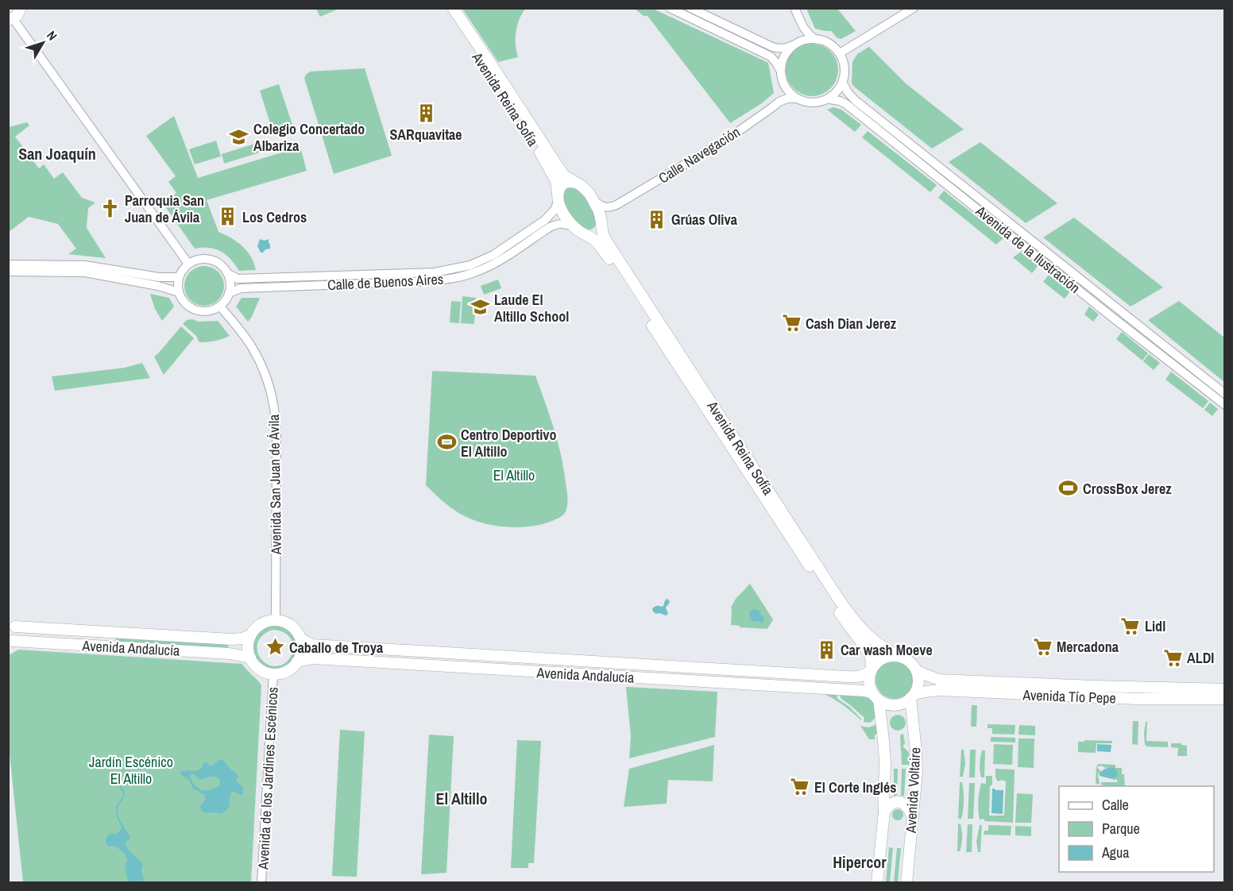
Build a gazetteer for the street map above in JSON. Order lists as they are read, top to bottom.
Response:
{
  "streets": {
    "main road": [
      "Avenida Reina Sofía",
      "Avenida Andalucía",
      "Avenida Tío Pepe",
      "Avenida Voltaire"
    ],
    "street": [
      "Calle Navegación",
      "Avenida de la Ilustración",
      "Calle de Buenos Aires",
      "Avenida San Juan de Ávila",
      "Avenida de los Jardines Escénicos"
    ]
  },
  "crossings": [
    ["Avenida Reina Sofía", "Calle de Buenos Aires"],
    ["Avenida Reina Sofía", "Avenida Andalucía"],
    ["Avenida Reina Sofía", "Avenida Tío Pepe"],
    ["Avenida Reina Sofía", "Avenida Voltaire"],
    ["Calle Navegación", "Avenida de la Ilustración"],
    ["Calle de Buenos Aires", "Avenida San Juan de Ávila"],
    ["Avenida San Juan de Ávila", "Avenida Andalucía"],
    ["Avenida San Juan de Ávila", "Avenida de los Jardines Escénicos"],
    ["Avenida Andalucía", "Avenida Tío Pepe"],
    ["Avenida Andalucía", "Avenida de los Jardines Escénicos"],
    ["Avenida Andalucía", "Avenida Voltaire"],
    ["Avenida Tío Pepe", "Avenida Voltaire"]
  ],
  "districts": ["San Joaquín", "El Altillo", "Hipercor"],
  "parks": ["El Altillo", "Jardín Escénico El Altillo"],
  "places": {
    "building": [
      "SARquavitae",
      "Los Cedros",
      "Grúas Oliva",
      "Car wash Moeve"
    ],
    "school or university": ["Colegio Concertado Albariza", "Laude El Altillo School"],
    "church": ["Parroquia San Juan de Ávila"],
    "supermarket": [
      "Cash Dian Jerez",
      "Lidl",
      "Mercadona",
      "ALDI",
      "El Corte Inglés"
    ],
    "sports": ["Centro Deportivo El Altillo", "CrossBox Jerez"],
    "place": ["Caballo de Troya"]
  },
  "legend": ["Calle", "Parque", "Agua"],
  "north": "top right"
}
